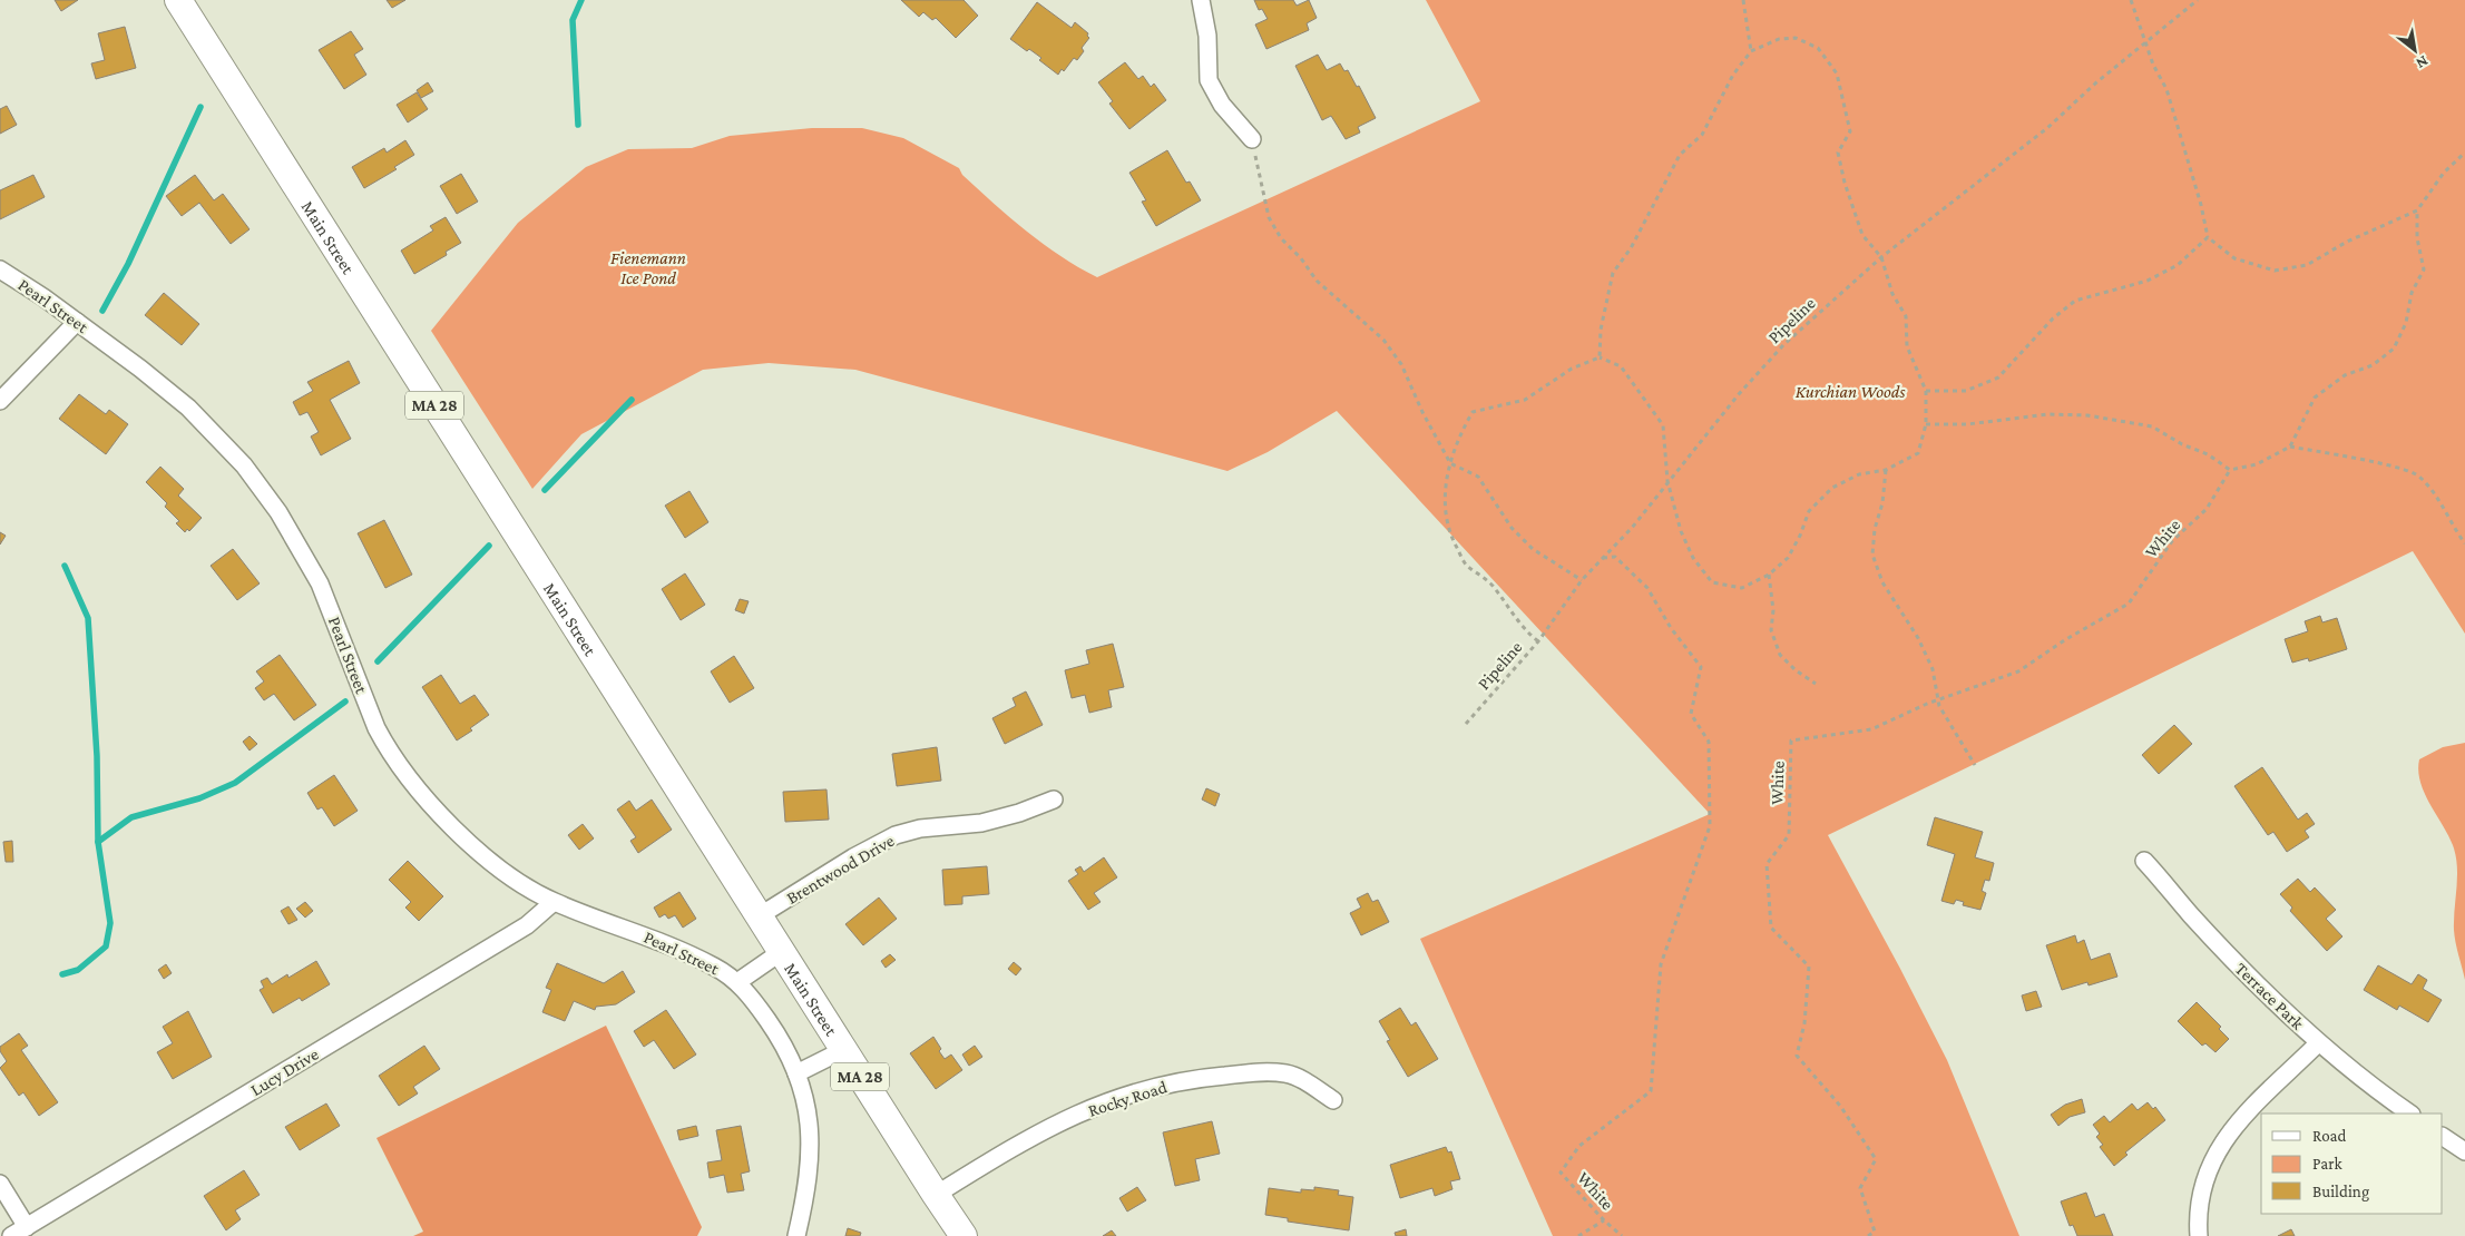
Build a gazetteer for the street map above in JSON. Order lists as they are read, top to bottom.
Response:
{
  "streets": {
    "main road": ["Main Street", "MA 28"],
    "street": [
      "Pearl Street",
      "Brentwood Drive",
      "Terrace Park",
      "Lucy Drive",
      "Rocky Road"
    ],
    "path": ["Pipeline", "White"]
  },
  "crossings": [
    ["Main Street", "Pearl Street"],
    ["Main Street", "Brentwood Drive"],
    ["Main Street", "Rocky Road"],
    ["Pearl Street", "Lucy Drive"],
    ["Pipeline", "White"]
  ],
  "parks": ["Fienemann Ice Pond", "Kurchian Woods"],
  "legend": ["Road", "Park", "Building"],
  "north": "bottom right"
}
